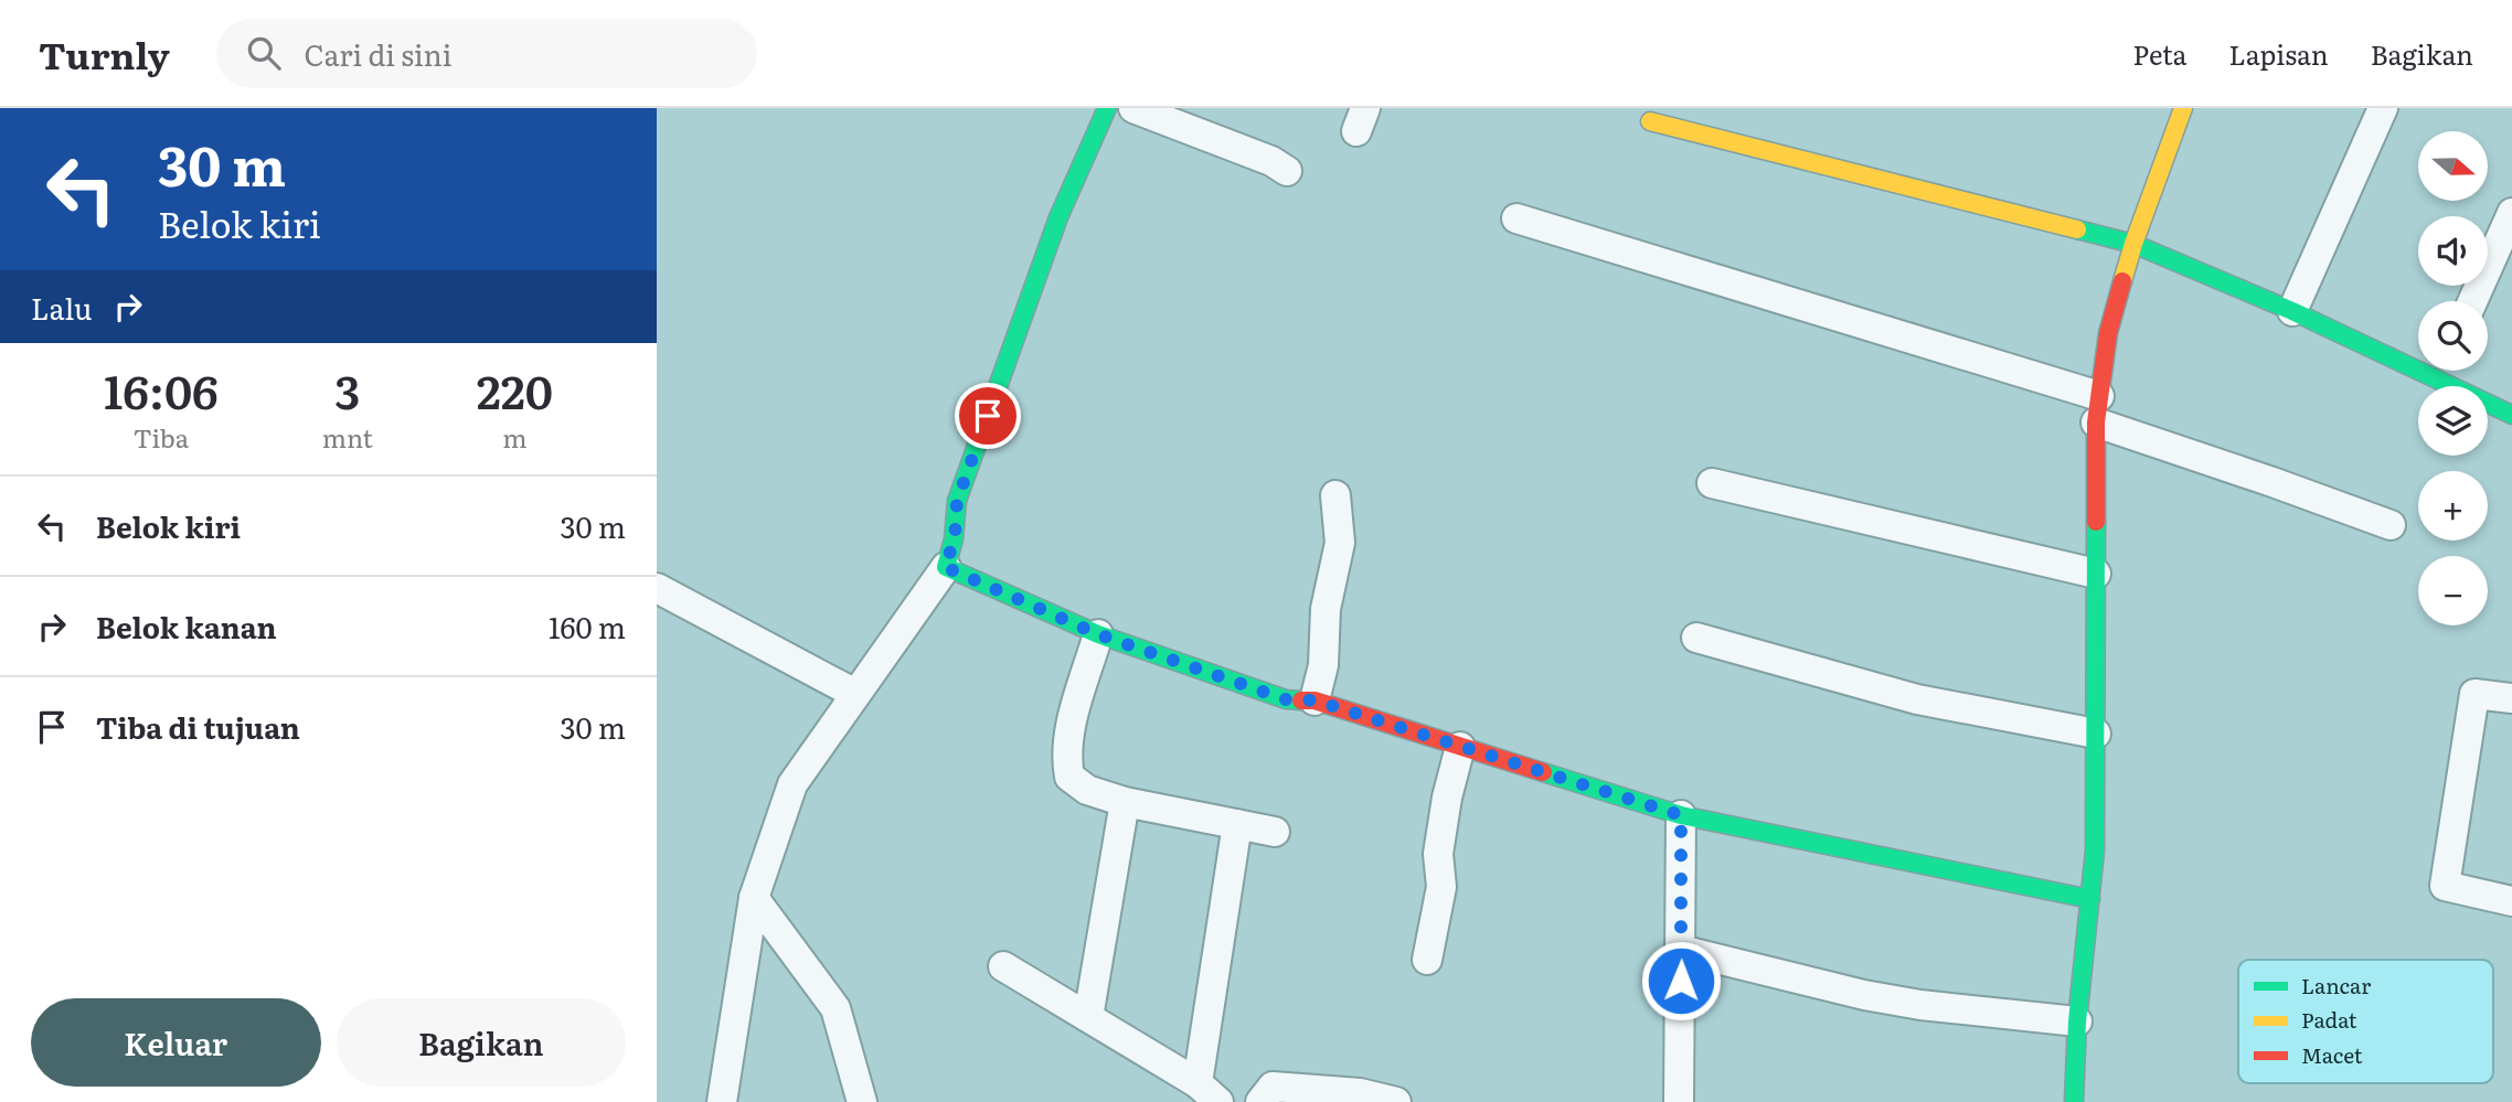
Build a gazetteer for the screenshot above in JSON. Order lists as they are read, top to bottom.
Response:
{
  "legend": ["Lancar", "Padat", "Macet"],
  "north": "right",
  "page": {
    "header": "Turnly",
    "search": "Cari di sini",
    "nav": ["Peta", "Lapisan", "Bagikan"],
    "turn": ["30 m", "Belok kiri"],
    "map_buttons": ["+", "−"],
    "then": "Lalu",
    "eta": [
      "16:06",
      "Tiba",
      "3",
      "mnt",
      "220",
      "m"
    ],
    "list": [
      {
        "name": "Belok kiri",
        "value": "30 m"
      },
      {
        "name": "Belok kanan",
        "value": "160 m"
      },
      {
        "name": "Tiba di tujuan",
        "value": "30 m"
      }
    ],
    "buttons": ["Keluar", "Bagikan"]
  }
}
